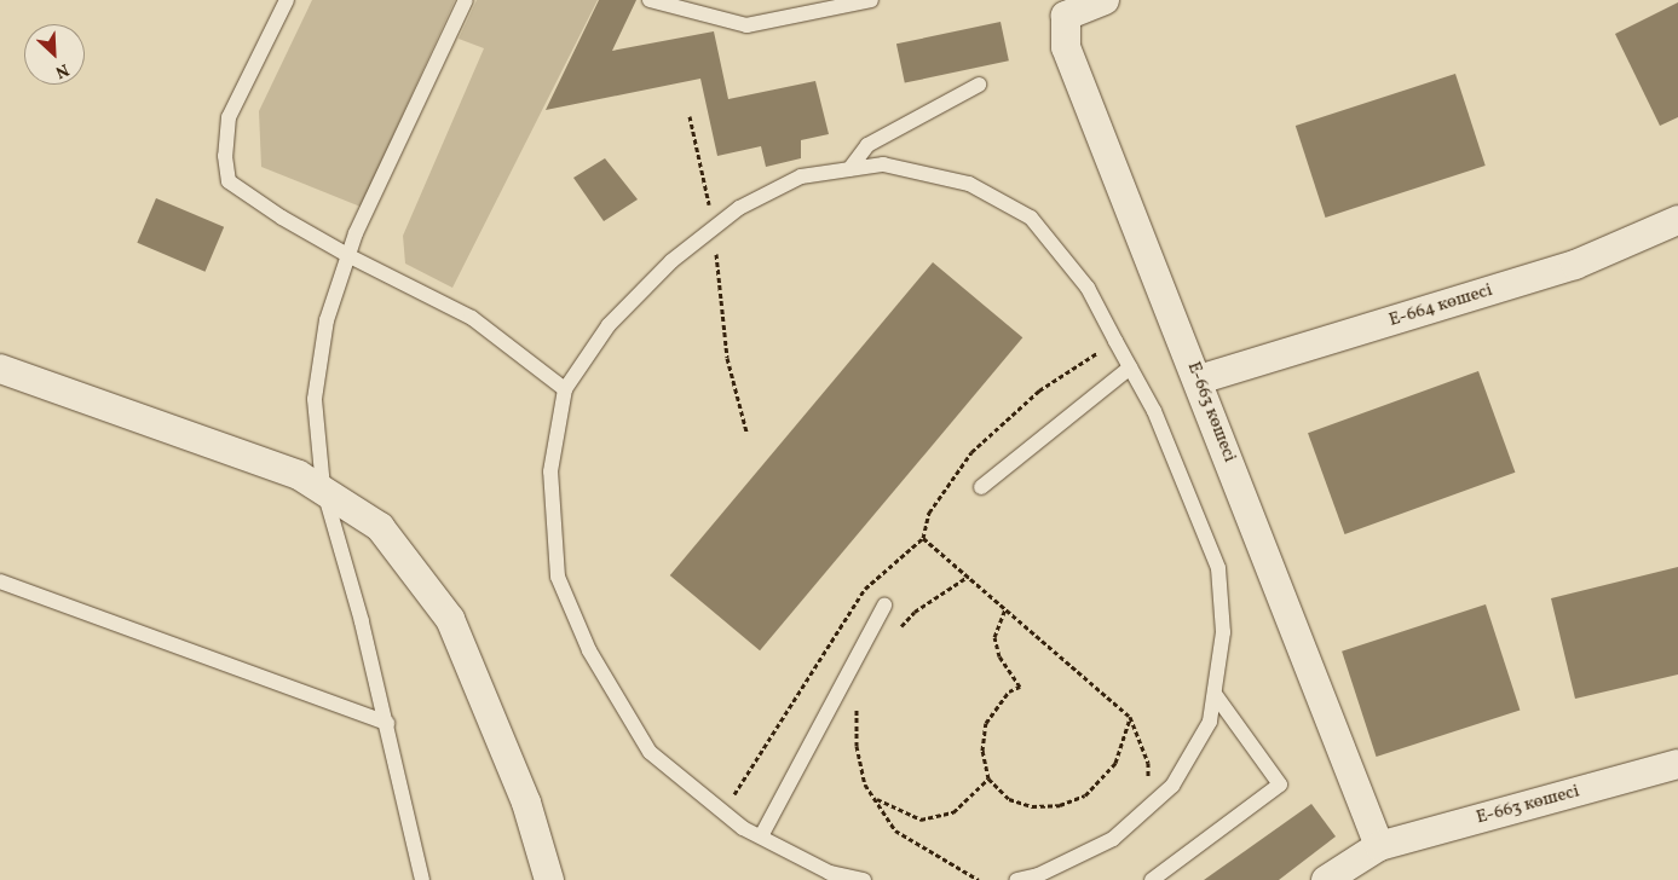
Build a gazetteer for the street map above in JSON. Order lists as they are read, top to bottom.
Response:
{
  "streets": {
    "street": ["Е-664 көшесі", "Е-663 көшесі"]
  },
  "crossings": [
    ["Е-664 көшесі", "Е-663 көшесі"]
  ],
  "north": "bottom right"
}
